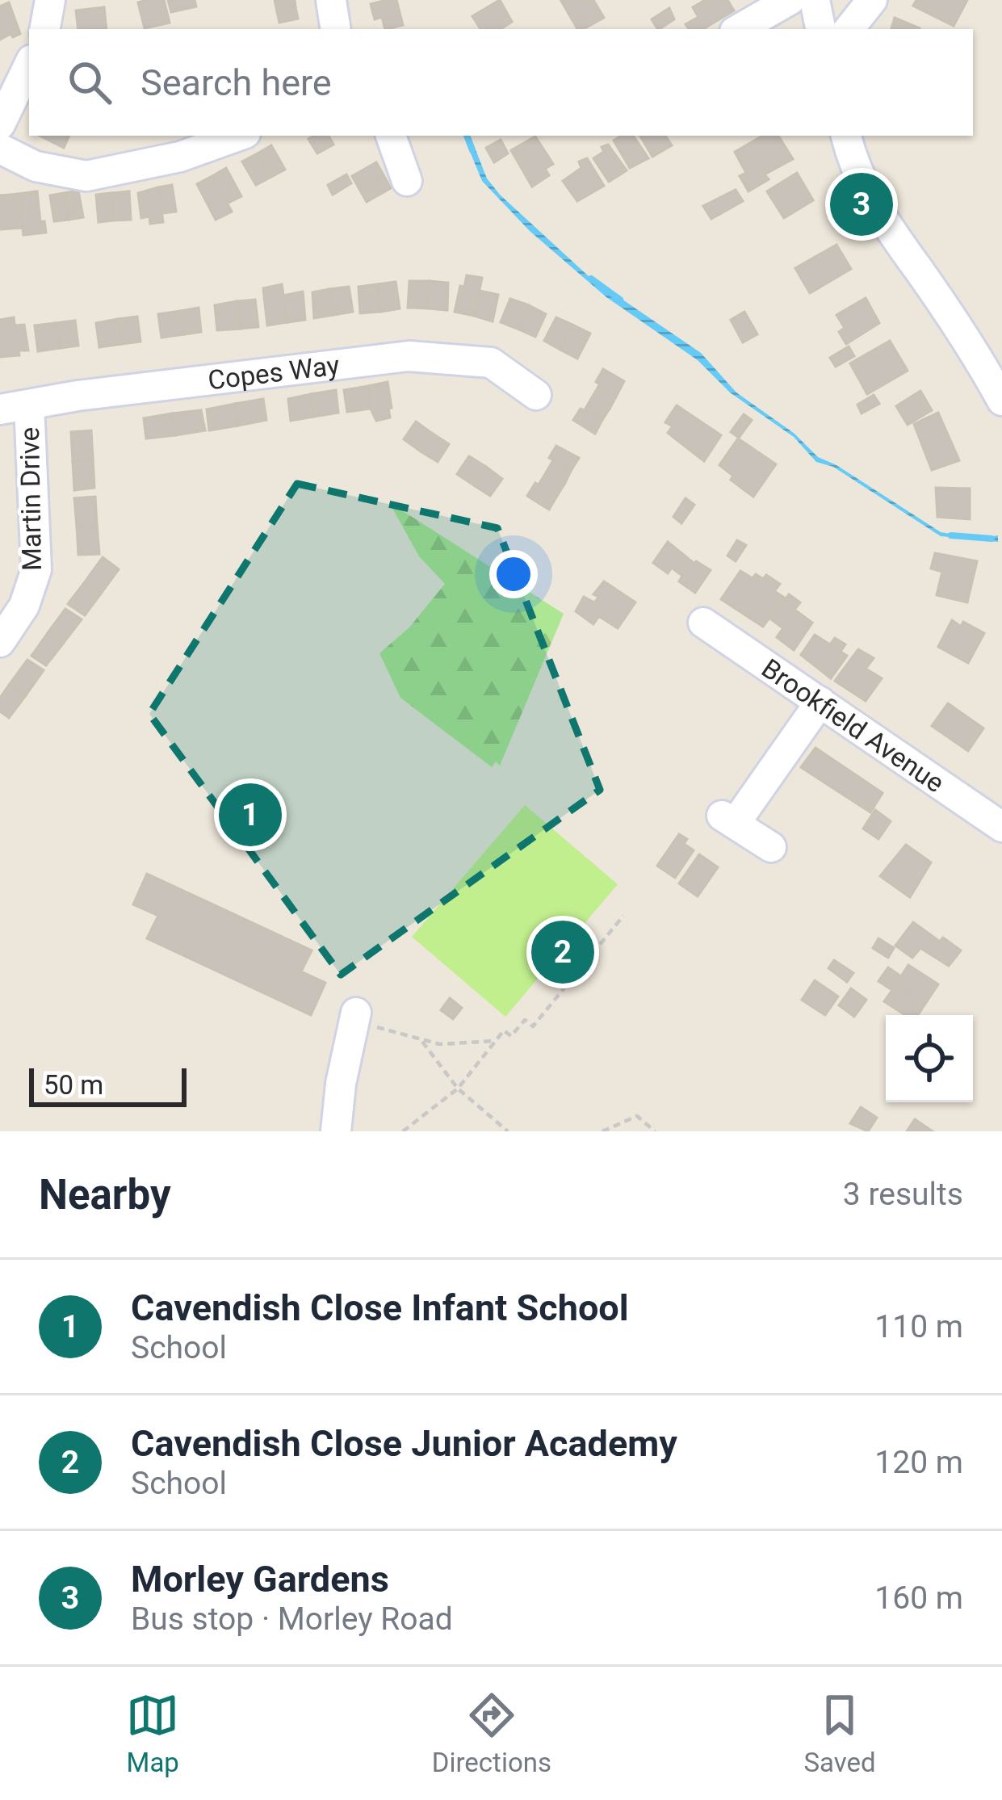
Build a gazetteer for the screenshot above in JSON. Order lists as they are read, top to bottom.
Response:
{
  "streets": {
    "street": ["Copes Way", "Martin Drive", "Brookfield Avenue"]
  },
  "crossings": [
    ["Copes Way", "Martin Drive"]
  ],
  "scale_bar": "50 m",
  "page": {
    "search": "Search here",
    "pins": ["3", "1", "2"],
    "scale": "50 m",
    "heading": ["Nearby", "3 results"],
    "list": [
      {
        "mark": "1",
        "name": "Cavendish Close Infant School",
        "note": "School",
        "value": "110 m"
      },
      {
        "mark": "2",
        "name": "Cavendish Close Junior Academy",
        "note": "School",
        "value": "120 m"
      },
      {
        "mark": "3",
        "name": "Morley Gardens",
        "note": "Bus stop · Morley Road",
        "value": "160 m"
      }
    ],
    "nav": ["Map", "Directions", "Saved"]
  }
}
